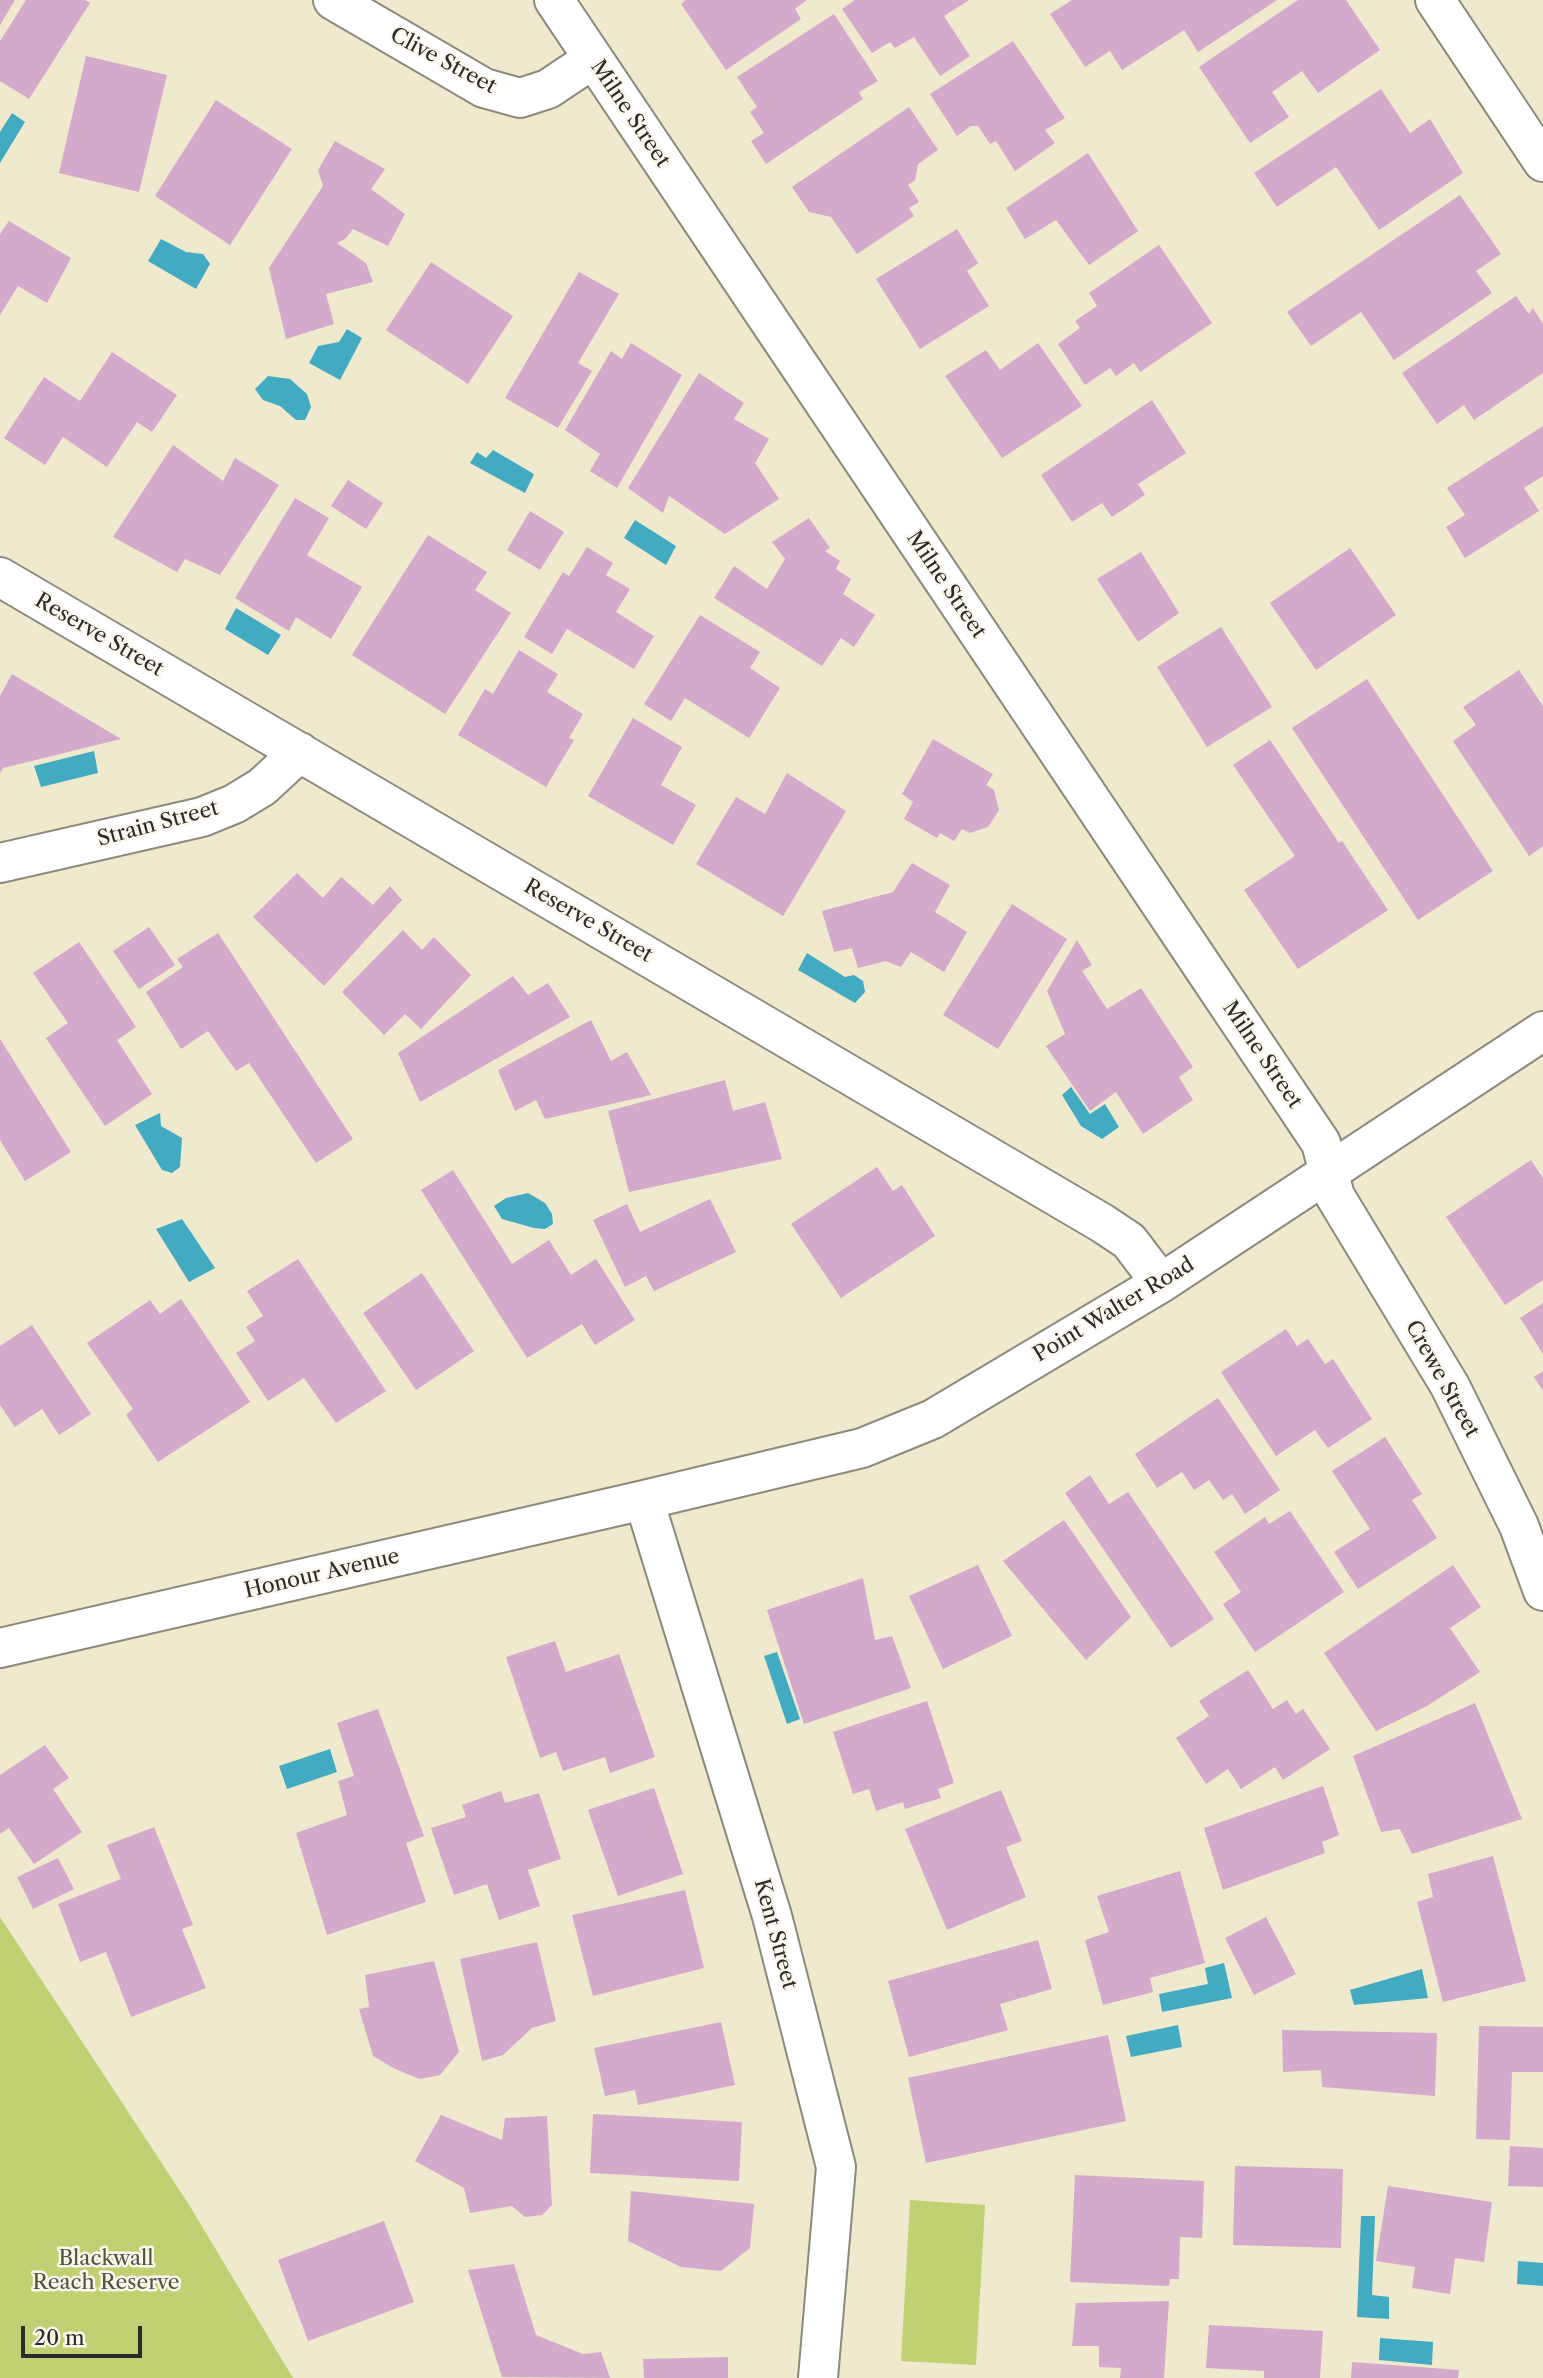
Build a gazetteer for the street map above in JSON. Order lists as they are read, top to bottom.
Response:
{
  "streets": {
    "street": [
      "Clive Street",
      "Milne Street",
      "Reserve Street",
      "Strain Street",
      "Point Walter Road",
      "Crewe Street",
      "Honour Avenue",
      "Kent Street"
    ]
  },
  "crossings": [
    ["Clive Street", "Milne Street"],
    ["Milne Street", "Point Walter Road"],
    ["Milne Street", "Crewe Street"],
    ["Reserve Street", "Strain Street"],
    ["Reserve Street", "Point Walter Road"],
    ["Point Walter Road", "Crewe Street"],
    ["Point Walter Road", "Honour Avenue"],
    ["Point Walter Road", "Kent Street"],
    ["Honour Avenue", "Kent Street"]
  ],
  "parks": ["Blackwall Reach Reserve"],
  "scale_bar": "20 m"
}
